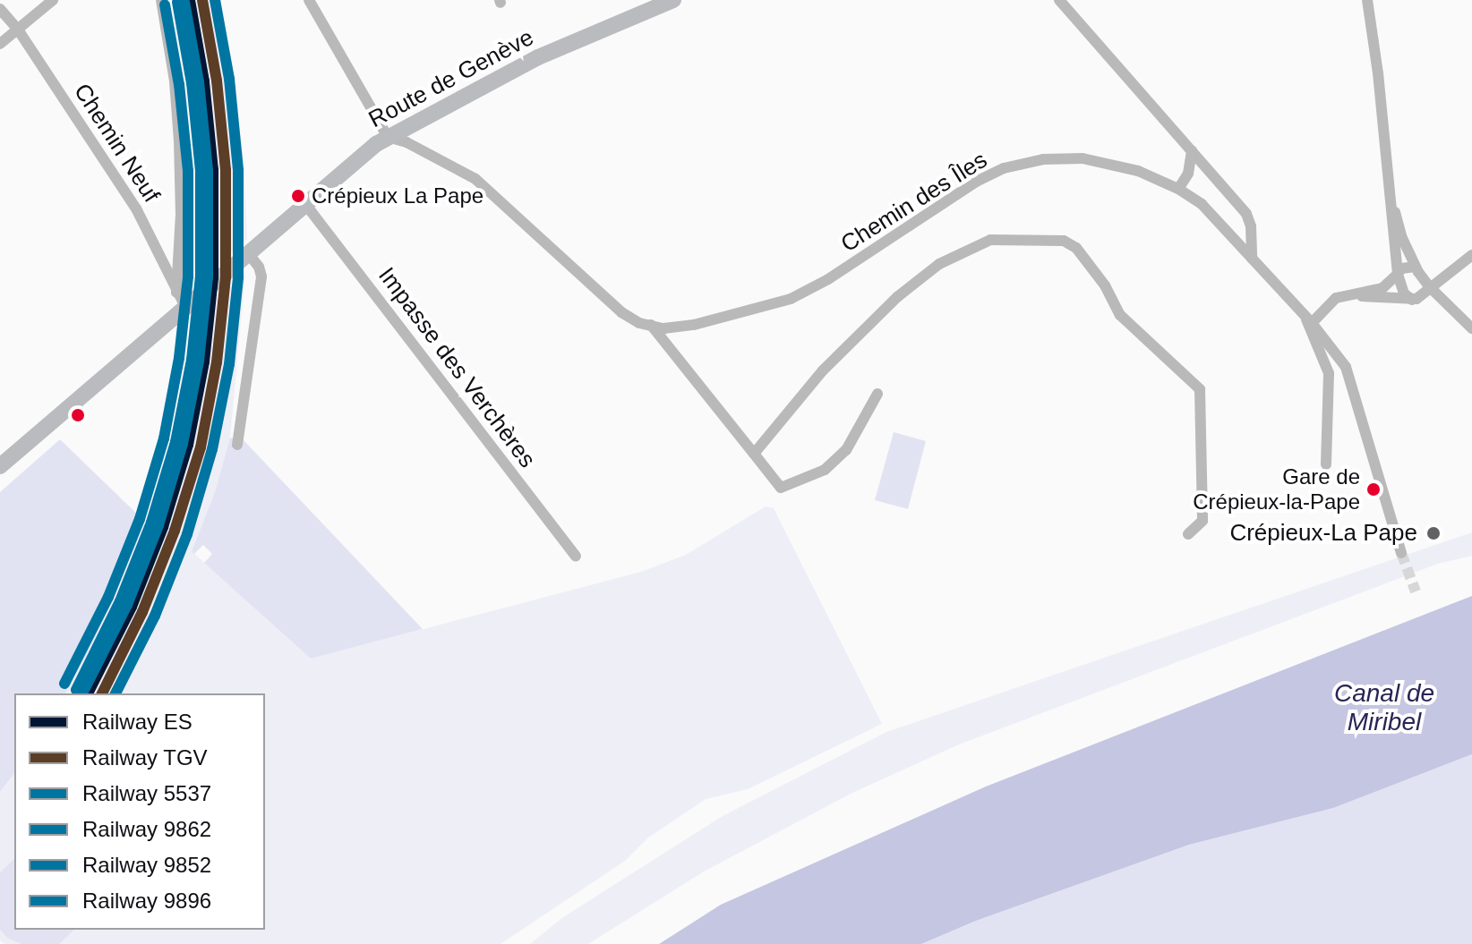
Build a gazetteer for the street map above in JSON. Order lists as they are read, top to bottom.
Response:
{
  "streets": {
    "main road": ["Route de Genève"],
    "street": ["Chemin Neuf", "Chemin des Îles", "Impasse des Verchères"]
  },
  "crossings": [
    ["Route de Genève", "Chemin Neuf"],
    ["Route de Genève", "Chemin des Îles"],
    ["Route de Genève", "Impasse des Verchères"]
  ],
  "water": ["Canal de Miribel"],
  "places": ["Crépieux La Pape", "Gare de Crépieux-la-Pape", "Crépieux-La Pape"],
  "lines": [
    "rail line ES",
    "rail line TGV",
    "rail line 9852",
    "rail line 5537",
    "rail line 9862",
    "rail line 9896"
  ],
  "legend": [
    "Railway ES",
    "Railway TGV",
    "Railway 5537",
    "Railway 9862",
    "Railway 9852",
    "Railway 9896"
  ]
}
